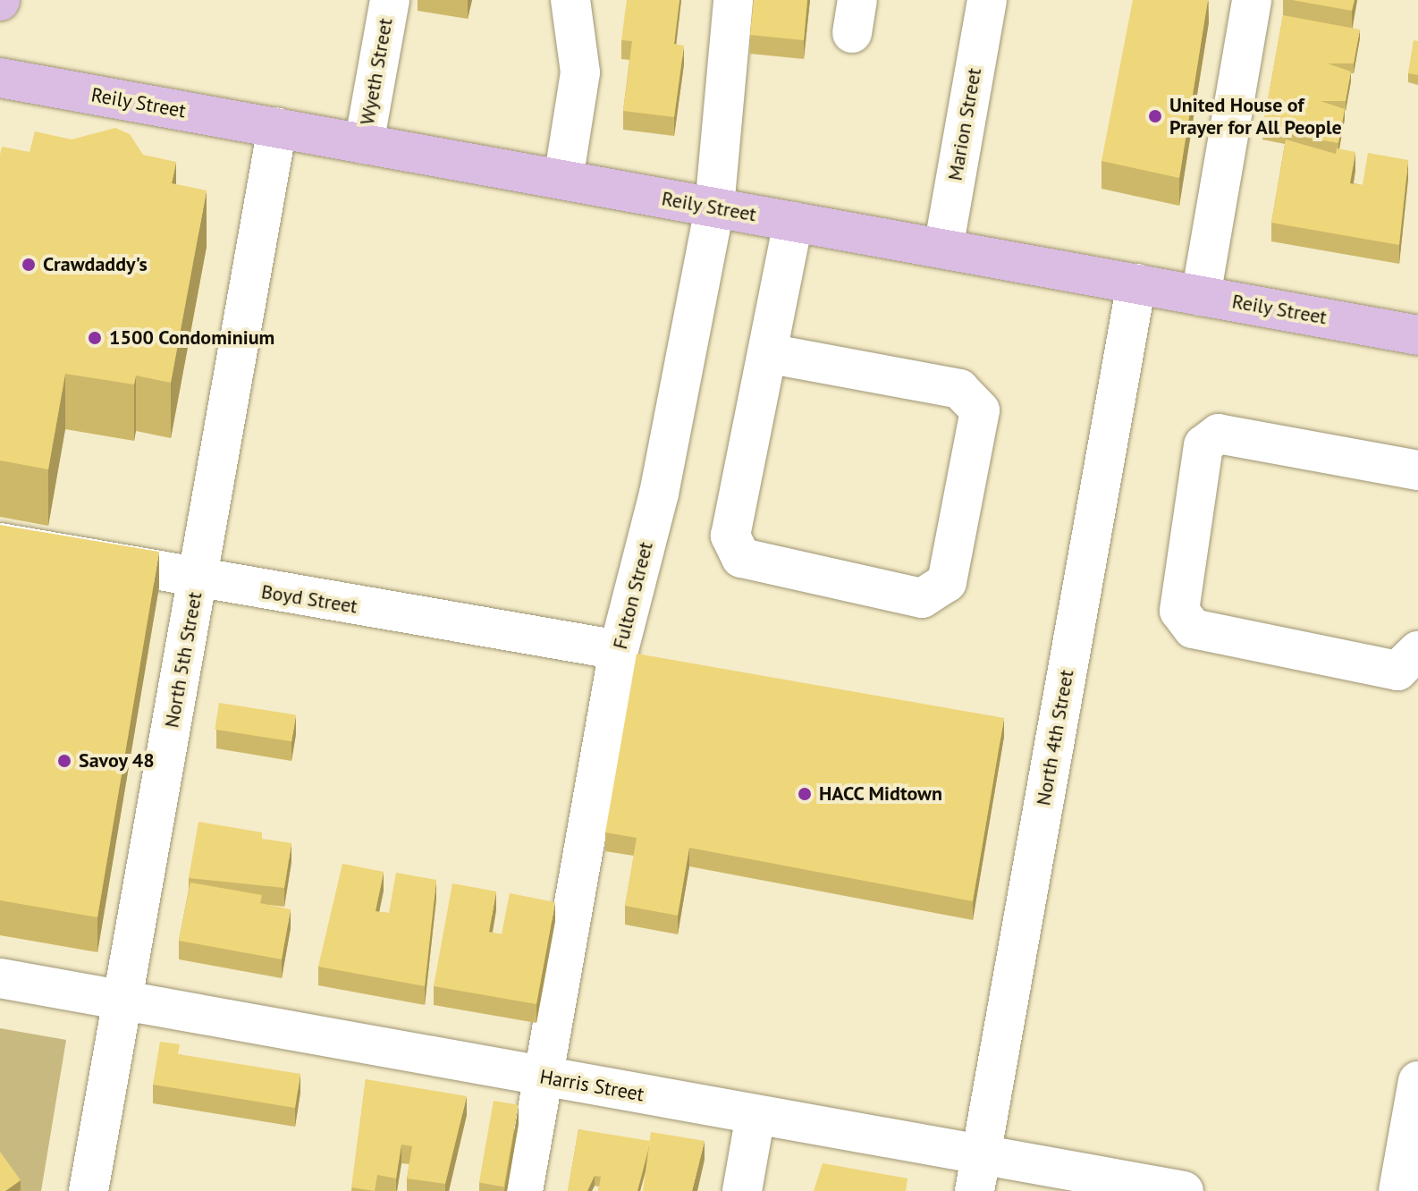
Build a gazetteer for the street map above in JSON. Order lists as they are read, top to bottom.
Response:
{
  "streets": {
    "main road": ["Reily Street"],
    "street": [
      "Wyeth Street",
      "Marion Street",
      "Fulton Street",
      "Boyd Street",
      "North 5th Street",
      "North 4th Street",
      "Harris Street"
    ]
  },
  "crossings": [
    ["Wyeth Street", "Reily Street"],
    ["Reily Street", "Marion Street"],
    ["Reily Street", "Fulton Street"],
    ["Reily Street", "North 5th Street"],
    ["Reily Street", "North 4th Street"],
    ["Fulton Street", "Boyd Street"],
    ["Fulton Street", "Harris Street"],
    ["Boyd Street", "North 5th Street"],
    ["North 5th Street", "Harris Street"],
    ["North 4th Street", "Harris Street"]
  ],
  "places": [
    "United House of Prayer for All People",
    "Crawdaddy's",
    "1500 Condominium",
    "Savoy 48",
    "HACC Midtown"
  ]
}
